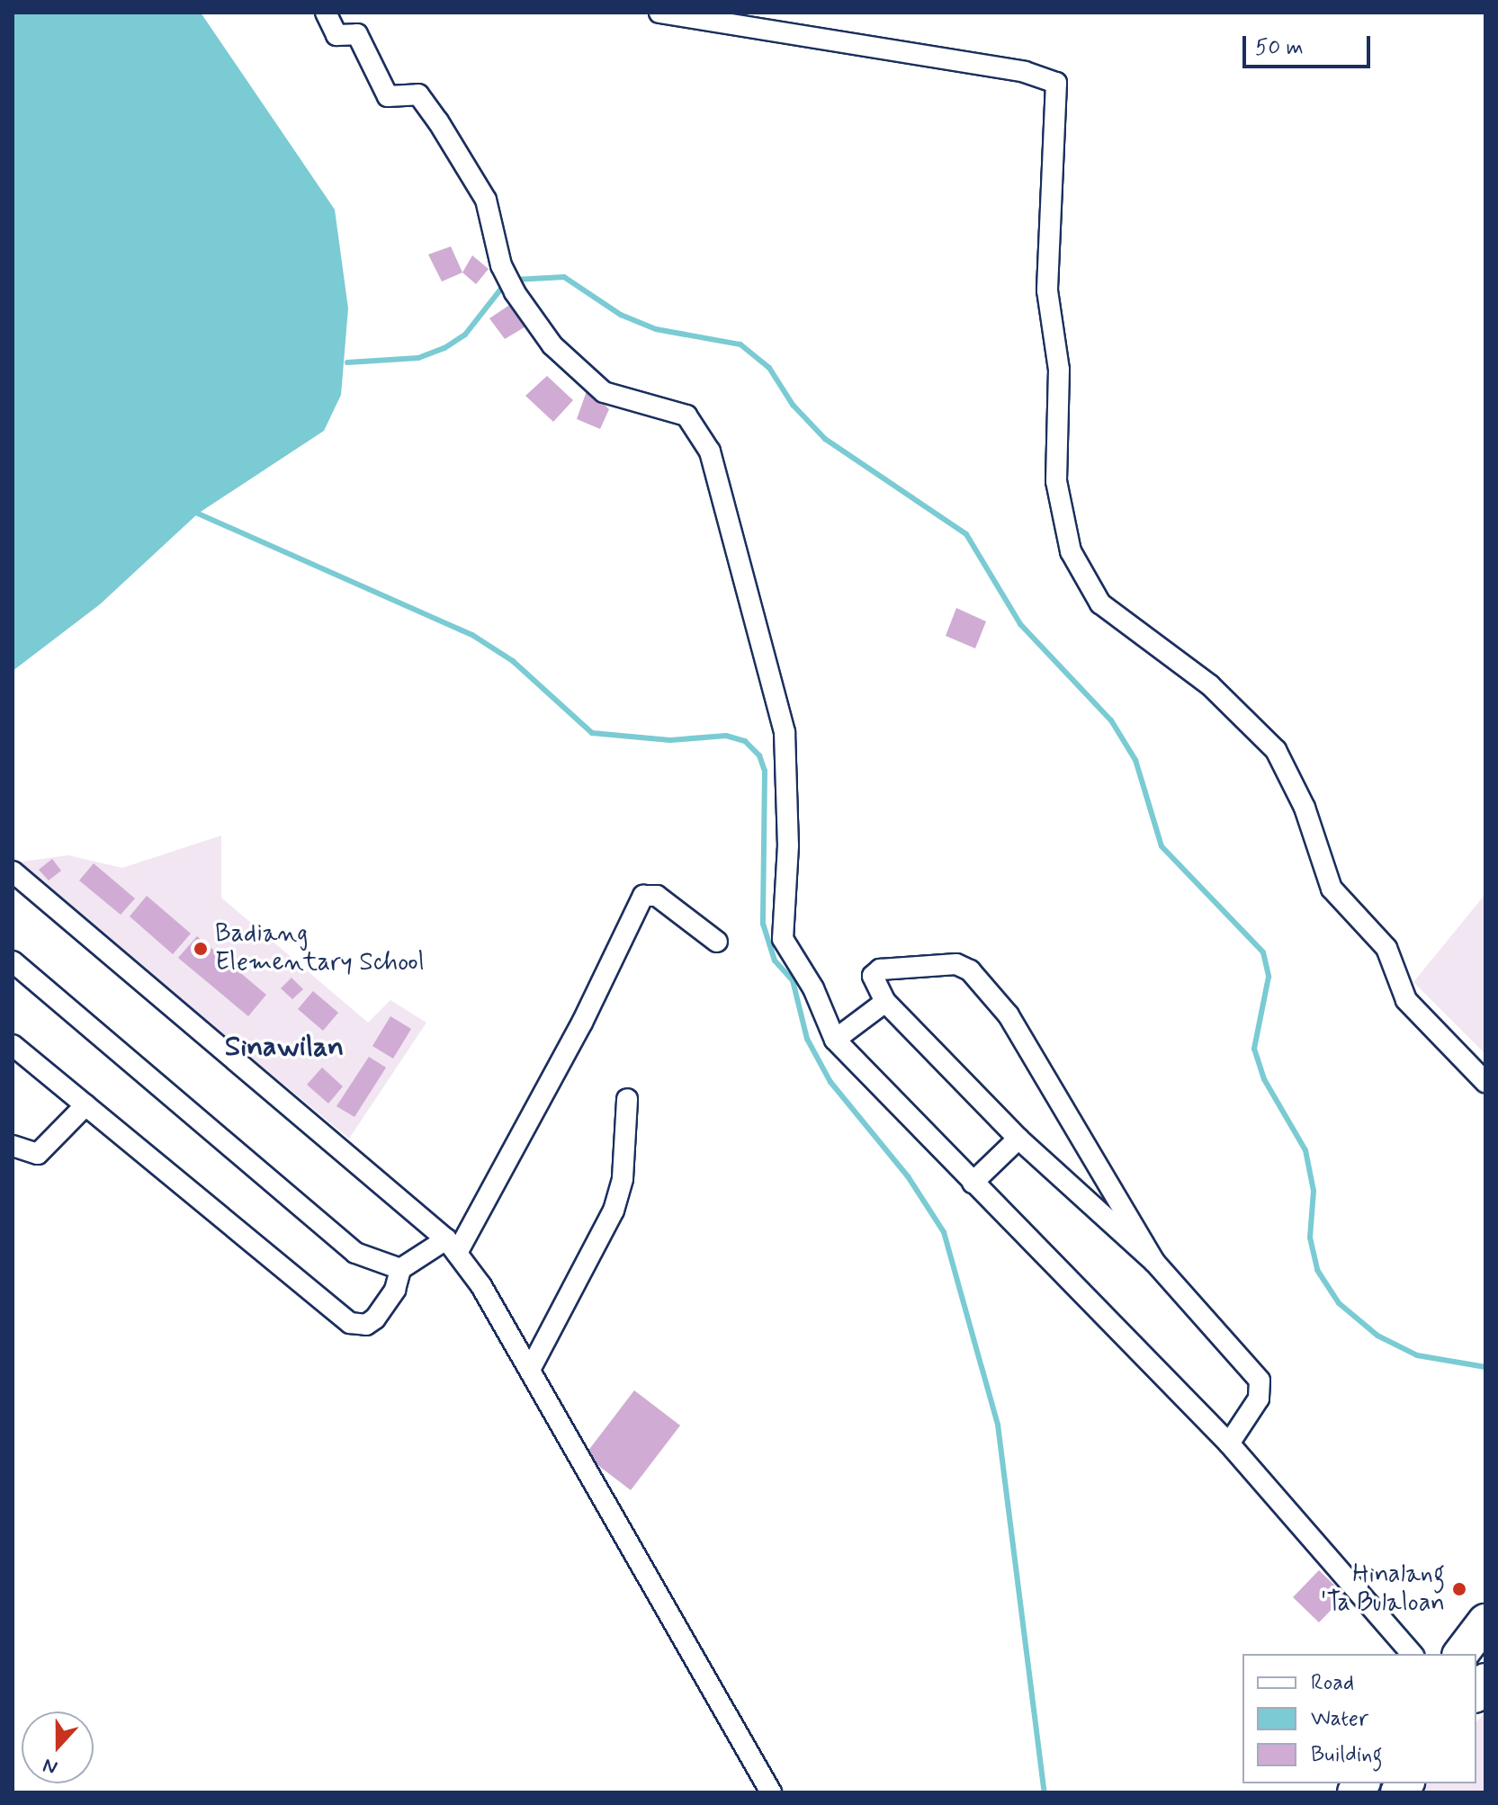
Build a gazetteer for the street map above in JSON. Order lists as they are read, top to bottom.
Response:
{
  "districts": ["Sinawilan"],
  "places": ["Badiang Elementary School", "Hinalang 'Ta Bulaloan"],
  "legend": ["Road", "Water", "Building"],
  "scale_bar": "50 m",
  "north": "bottom"
}
